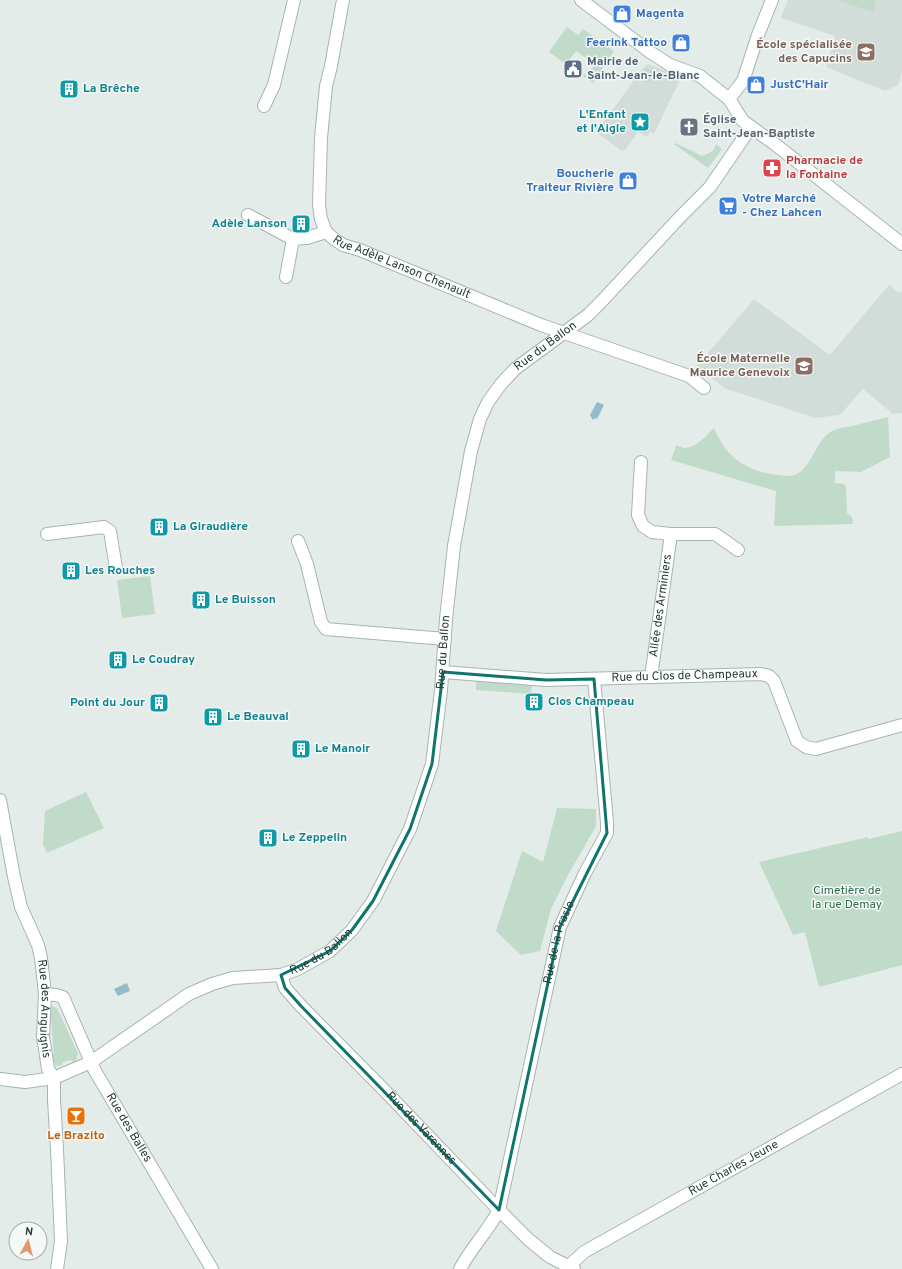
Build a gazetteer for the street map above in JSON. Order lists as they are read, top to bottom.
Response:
{
  "streets": {
    "street": [
      "Rue Adèle Lanson Chenault",
      "Rue du Ballon",
      "Allée des Arminiers",
      "Rue du Clos de Champeaux",
      "Rue de la Prasle",
      "Rue des Anguignis",
      "Rue des Balles",
      "Rue des Varennes",
      "Rue Charles Jeune"
    ]
  },
  "crossings": [
    ["Rue Adèle Lanson Chenault", "Rue du Ballon"],
    ["Rue du Ballon", "Rue du Clos de Champeaux"],
    ["Rue du Ballon", "Rue des Anguignis"],
    ["Rue du Ballon", "Rue des Balles"],
    ["Rue du Ballon", "Rue des Varennes"],
    ["Allée des Arminiers", "Rue du Clos de Champeaux"],
    ["Rue du Clos de Champeaux", "Rue de la Prasle"],
    ["Rue de la Prasle", "Rue des Varennes"],
    ["Rue des Anguignis", "Rue des Balles"],
    ["Rue des Varennes", "Rue Charles Jeune"]
  ],
  "parks": ["Cimetière de la rue Demay"],
  "places": {
    "shop": [
      "Magenta",
      "Feerink Tattoo",
      "JustC'Hair",
      "Boucherie Traiteur Rivière"
    ],
    "school or university": ["École spécialisée des Capucins", "École Maternelle Maurice Genevoix"],
    "public building": ["Mairie de Saint-Jean-le-Blanc"],
    "building": [
      "La Brêche",
      "Adèle Lanson",
      "La Giraudière",
      "Les Rouches",
      "Le Buisson",
      "Le Coudray",
      "Clos Champeau",
      "Point du Jour",
      "Le Beauval",
      "Le Manoir",
      "Le Zeppelin"
    ],
    "place": ["L'Enfant et l'Aigle"],
    "church": ["Église Saint-Jean-Baptiste"],
    "pharmacy": ["Pharmacie de la Fontaine"],
    "supermarket": ["Votre Marché - Chez Lahcen"],
    "bar": ["Le Brazito"]
  },
  "north": "top"
}
